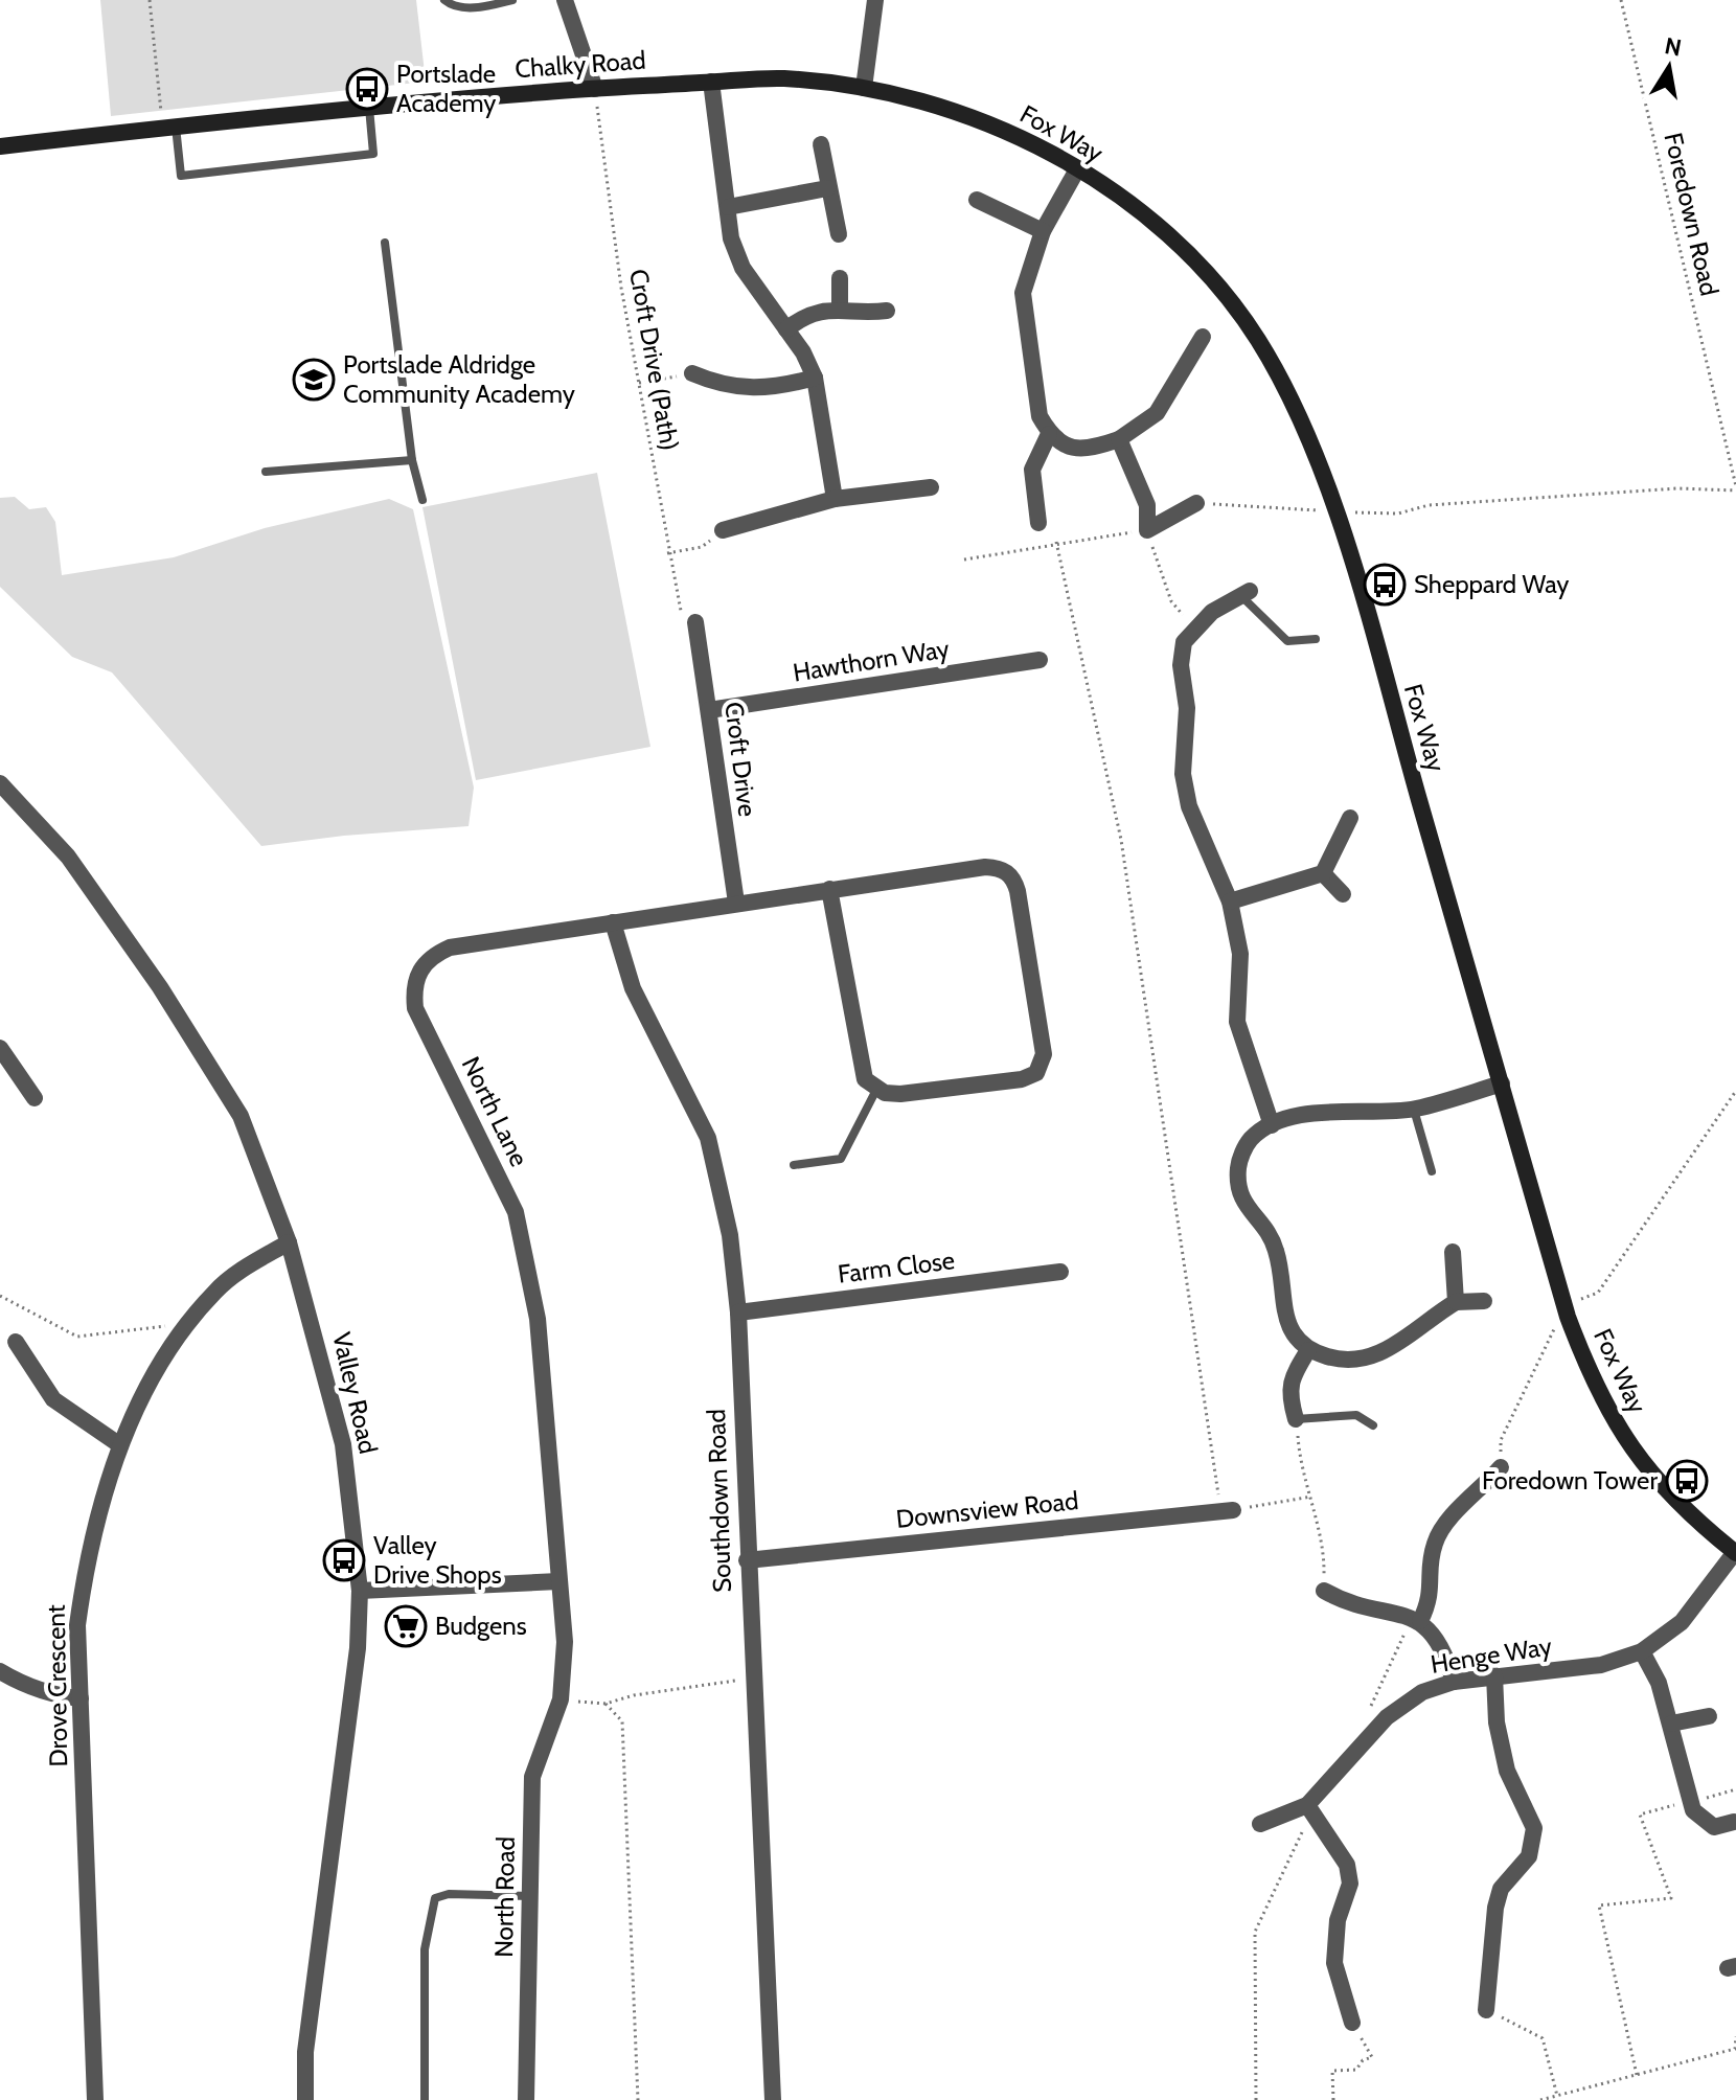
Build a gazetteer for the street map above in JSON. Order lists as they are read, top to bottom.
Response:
{
  "streets": {
    "street": [
      "Chalky Road",
      "Fox Way",
      "Hawthorn Way",
      "Croft Drive",
      "North Lane",
      "Farm Close",
      "Valley Road",
      "Southdown Road",
      "Downsview Road",
      "Henge Way",
      "Drove Crescent",
      "North Road"
    ],
    "path": ["Foredown Road", "Croft Drive (Path)"]
  },
  "crossings": [
    ["Chalky Road", "Fox Way"],
    ["Chalky Road", "Croft Drive (Path)"],
    ["Fox Way", "Henge Way"],
    ["Croft Drive (Path)", "Croft Drive"],
    ["Hawthorn Way", "Croft Drive"],
    ["Croft Drive", "North Lane"],
    ["North Lane", "Southdown Road"],
    ["North Lane", "North Road"],
    ["Farm Close", "Southdown Road"],
    ["Valley Road", "Drove Crescent"],
    ["Southdown Road", "Downsview Road"]
  ],
  "places": {
    "bus stop": [
      "Portslade Academy",
      "Sheppard Way",
      "Foredown Tower",
      "Valley Drive Shops"
    ],
    "school or university": ["Portslade Aldridge Community Academy"],
    "supermarket": ["Budgens"]
  },
  "north": "top"
}
